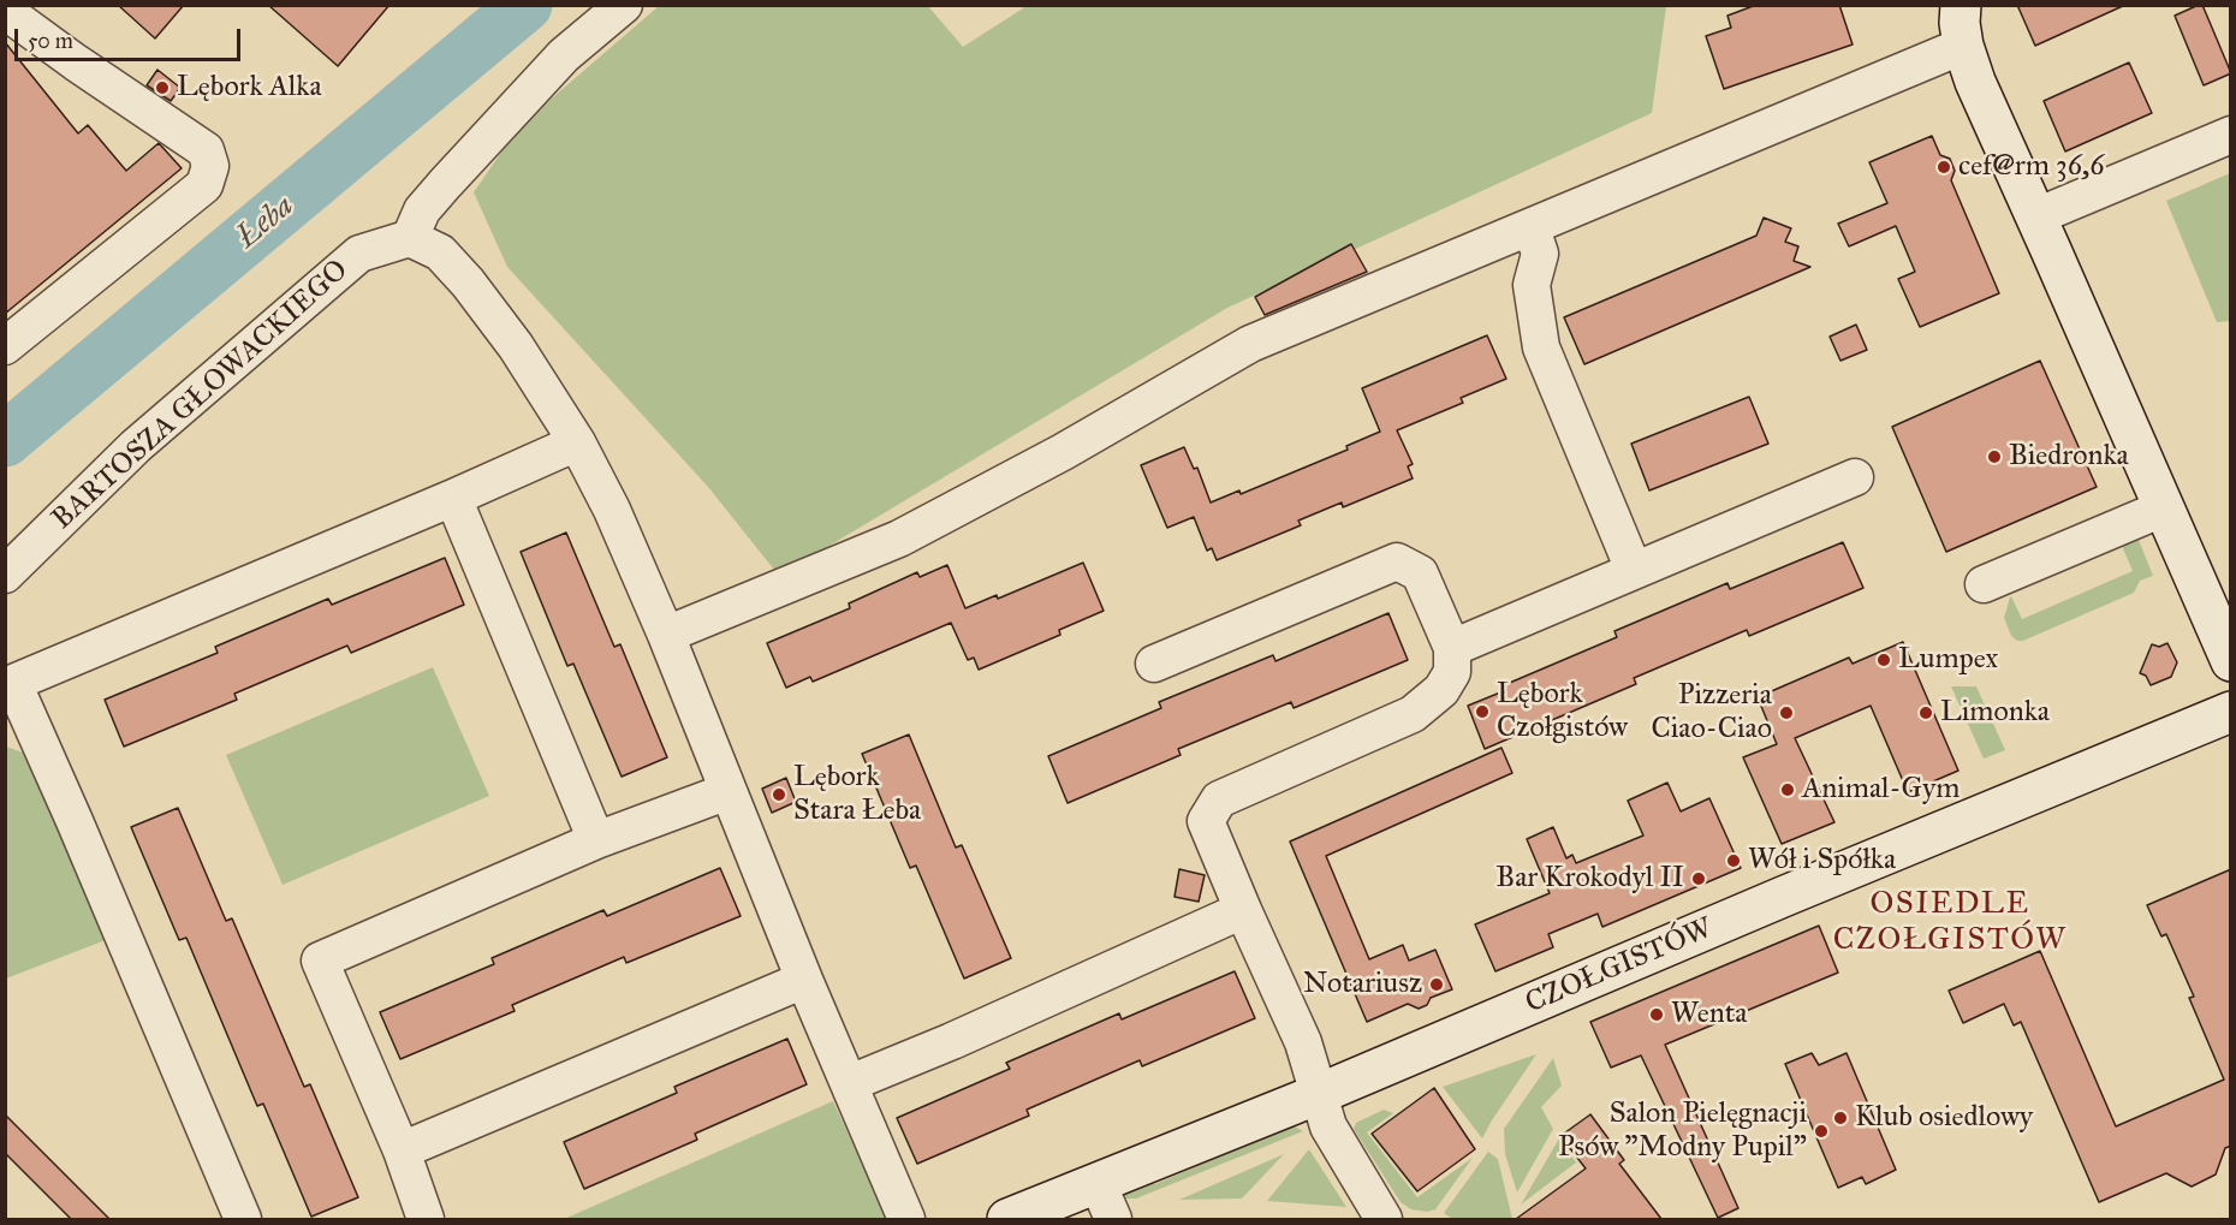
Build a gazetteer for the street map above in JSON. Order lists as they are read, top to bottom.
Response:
{
  "streets": {
    "street": ["BARTOSZA GŁOWACKIEGO", "CZOŁGISTÓW"]
  },
  "districts": ["OSIEDLE CZOŁGISTÓW"],
  "water": ["Łeba"],
  "places": [
    "Lębork Alka",
    "cef@rm 36,6",
    "Biedronka",
    "Lumpex",
    "Lębork Czołgistów",
    "Pizzeria Ciao-Ciao",
    "Limonka",
    "Animal-Gym",
    "Lębork Stara Łeba",
    "Wół i Spółka",
    "Bar Krokodyl II",
    "Notariusz",
    "Wenta",
    "Klub osiedlowy",
    "Salon Pielęgnacji Psów \"Modny Pupil\""
  ],
  "scale_bar": "50 m"
}
